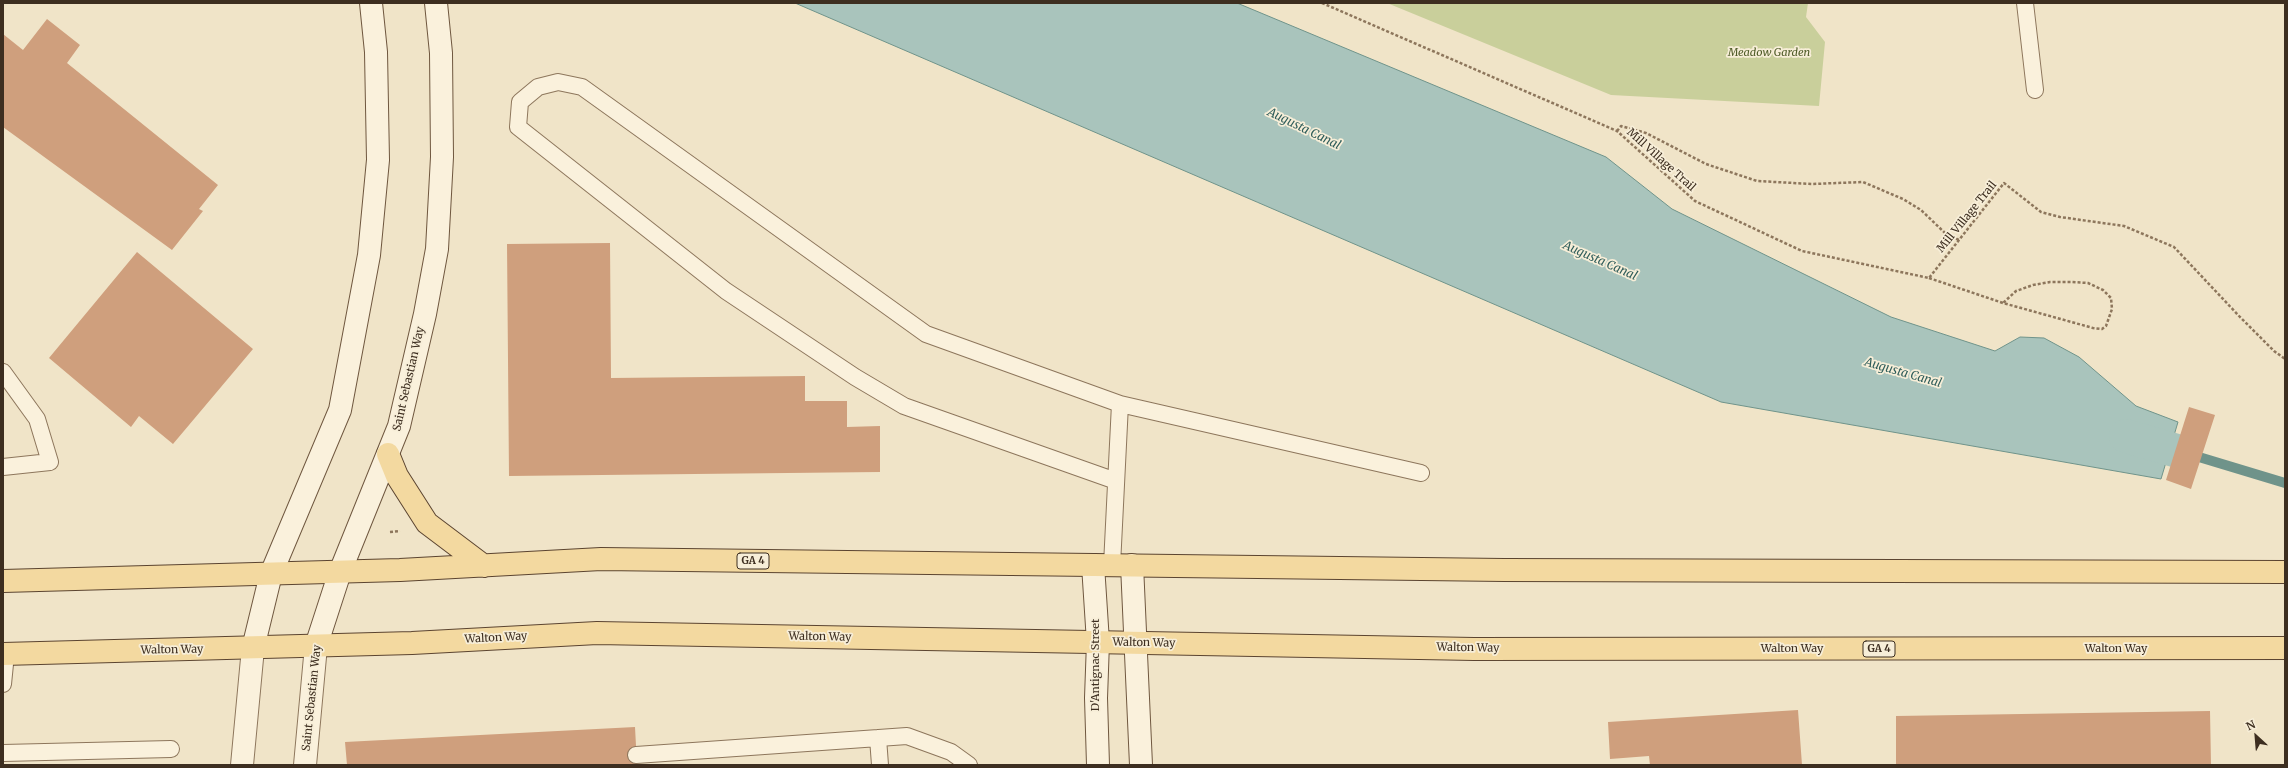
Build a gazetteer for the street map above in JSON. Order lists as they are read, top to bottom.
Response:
{
  "streets": {
    "main road": [
      "Saint Sebastian Way",
      "GA 4",
      "Walton Way",
      "D'Antignac Street"
    ],
    "path": ["Mill Village Trail"]
  },
  "crossings": [
    ["Saint Sebastian Way", "GA 4"],
    ["Saint Sebastian Way", "Walton Way"],
    ["GA 4", "D'Antignac Street"],
    ["Walton Way", "D'Antignac Street"]
  ],
  "water": ["Augusta Canal"],
  "parks": ["Meadow Garden"],
  "north": "top left"
}
